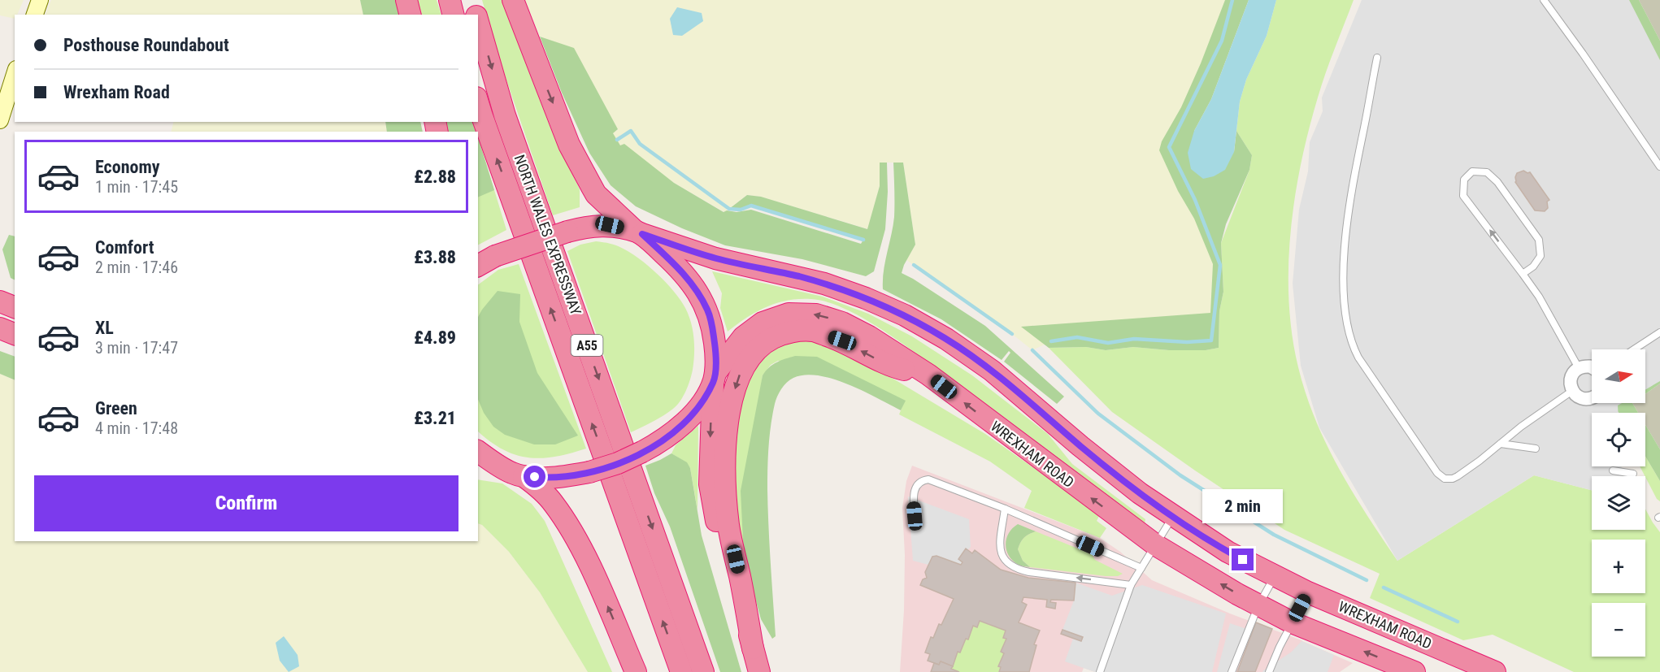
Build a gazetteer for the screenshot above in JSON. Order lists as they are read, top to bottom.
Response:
{
  "streets": {
    "highway": ["NORTH WALES EXPRESSWAY", "A55", "WREXHAM ROAD"]
  },
  "north": "right",
  "page": {
    "banner": ["Posthouse Roundabout", "Wrexham Road"],
    "list": [
      {
        "name": "Economy",
        "note": "1 min · 17:45",
        "value": "£2.88"
      },
      {
        "name": "Comfort",
        "note": "2 min · 17:46",
        "value": "£3.88"
      },
      {
        "name": "XL",
        "note": "3 min · 17:47",
        "value": "£4.89"
      },
      {
        "name": "Green",
        "note": "4 min · 17:48",
        "value": "£3.21"
      }
    ],
    "map_buttons": ["+", "−"],
    "buttons": "Confirm",
    "bubble": "2 min"
  }
}
